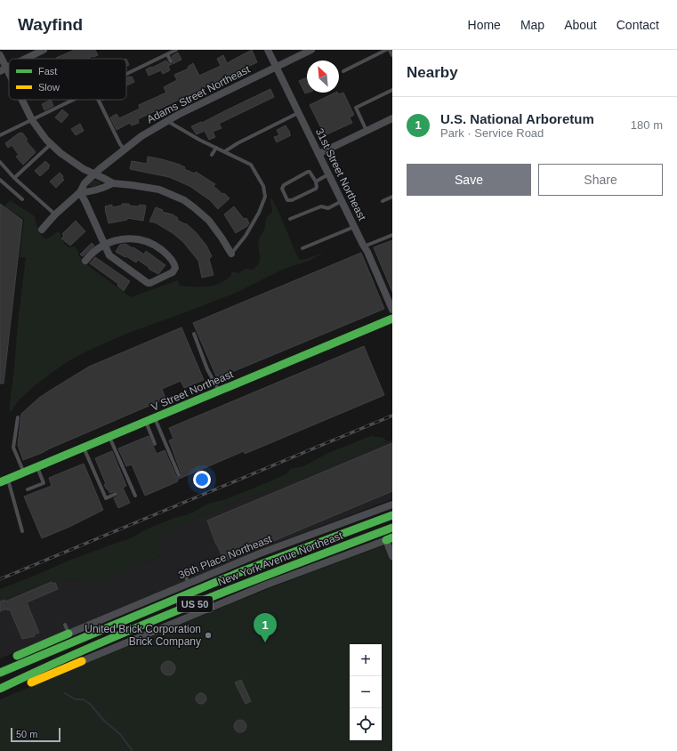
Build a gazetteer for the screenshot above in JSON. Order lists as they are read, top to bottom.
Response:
{
  "streets": {
    "main road": ["V Street Northeast", "New York Avenue Northeast", "US 50"],
    "street": ["Adams Street Northeast", "31st Street Northeast", "36th Place Northeast"]
  },
  "crossings": [
    ["Adams Street Northeast", "31st Street Northeast"]
  ],
  "places": ["United Brick Corporation Brick Company"],
  "legend": ["Fast", "Slow"],
  "scale_bar": "50 m",
  "north": "top left",
  "page": {
    "header": "Wayfind",
    "nav": [
      "Home",
      "Map",
      "About",
      "Contact"
    ],
    "heading": "Nearby",
    "list": [
      {
        "mark": "1",
        "name": "U.S. National Arboretum",
        "note": "Park · Service Road",
        "value": "180 m"
      }
    ],
    "buttons": ["Save", "Share"],
    "pins": "1",
    "map_buttons": ["+", "−"],
    "scale": "50 m"
  }
}
